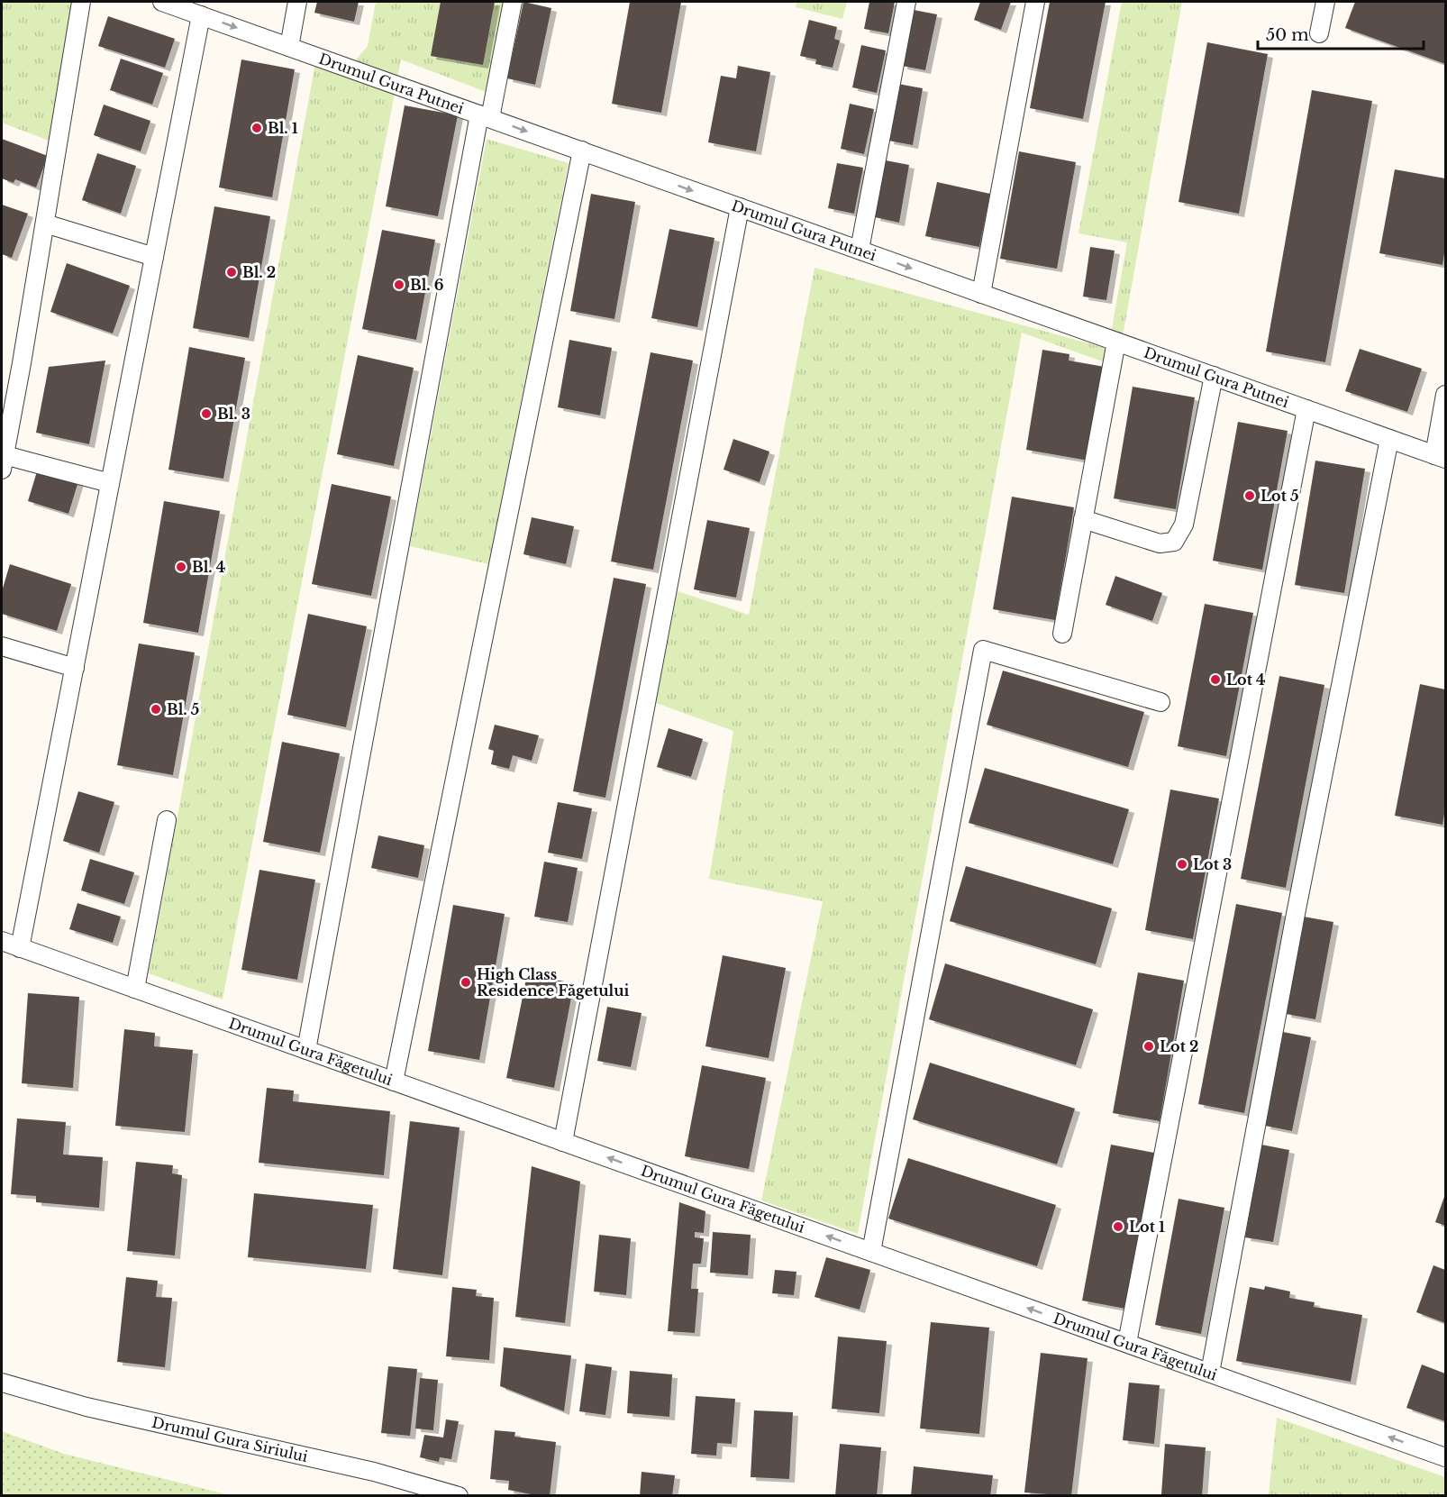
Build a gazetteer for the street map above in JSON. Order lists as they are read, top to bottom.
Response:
{
  "streets": {
    "street": ["Drumul Gura Putnei", "Drumul Gura Făgetului", "Drumul Gura Siriului"]
  },
  "one_way": ["Drumul Gura Putnei", "Drumul Gura Făgetului"],
  "places": [
    "Bl. 1",
    "Bl. 2",
    "Bl. 6",
    "Bl. 3",
    "Lot 5",
    "Bl. 4",
    "Lot 4",
    "Bl. 5",
    "Lot 3",
    "High Class Residence Făgetului",
    "Lot 2",
    "Lot 1"
  ],
  "scale_bar": "50 m"
}
